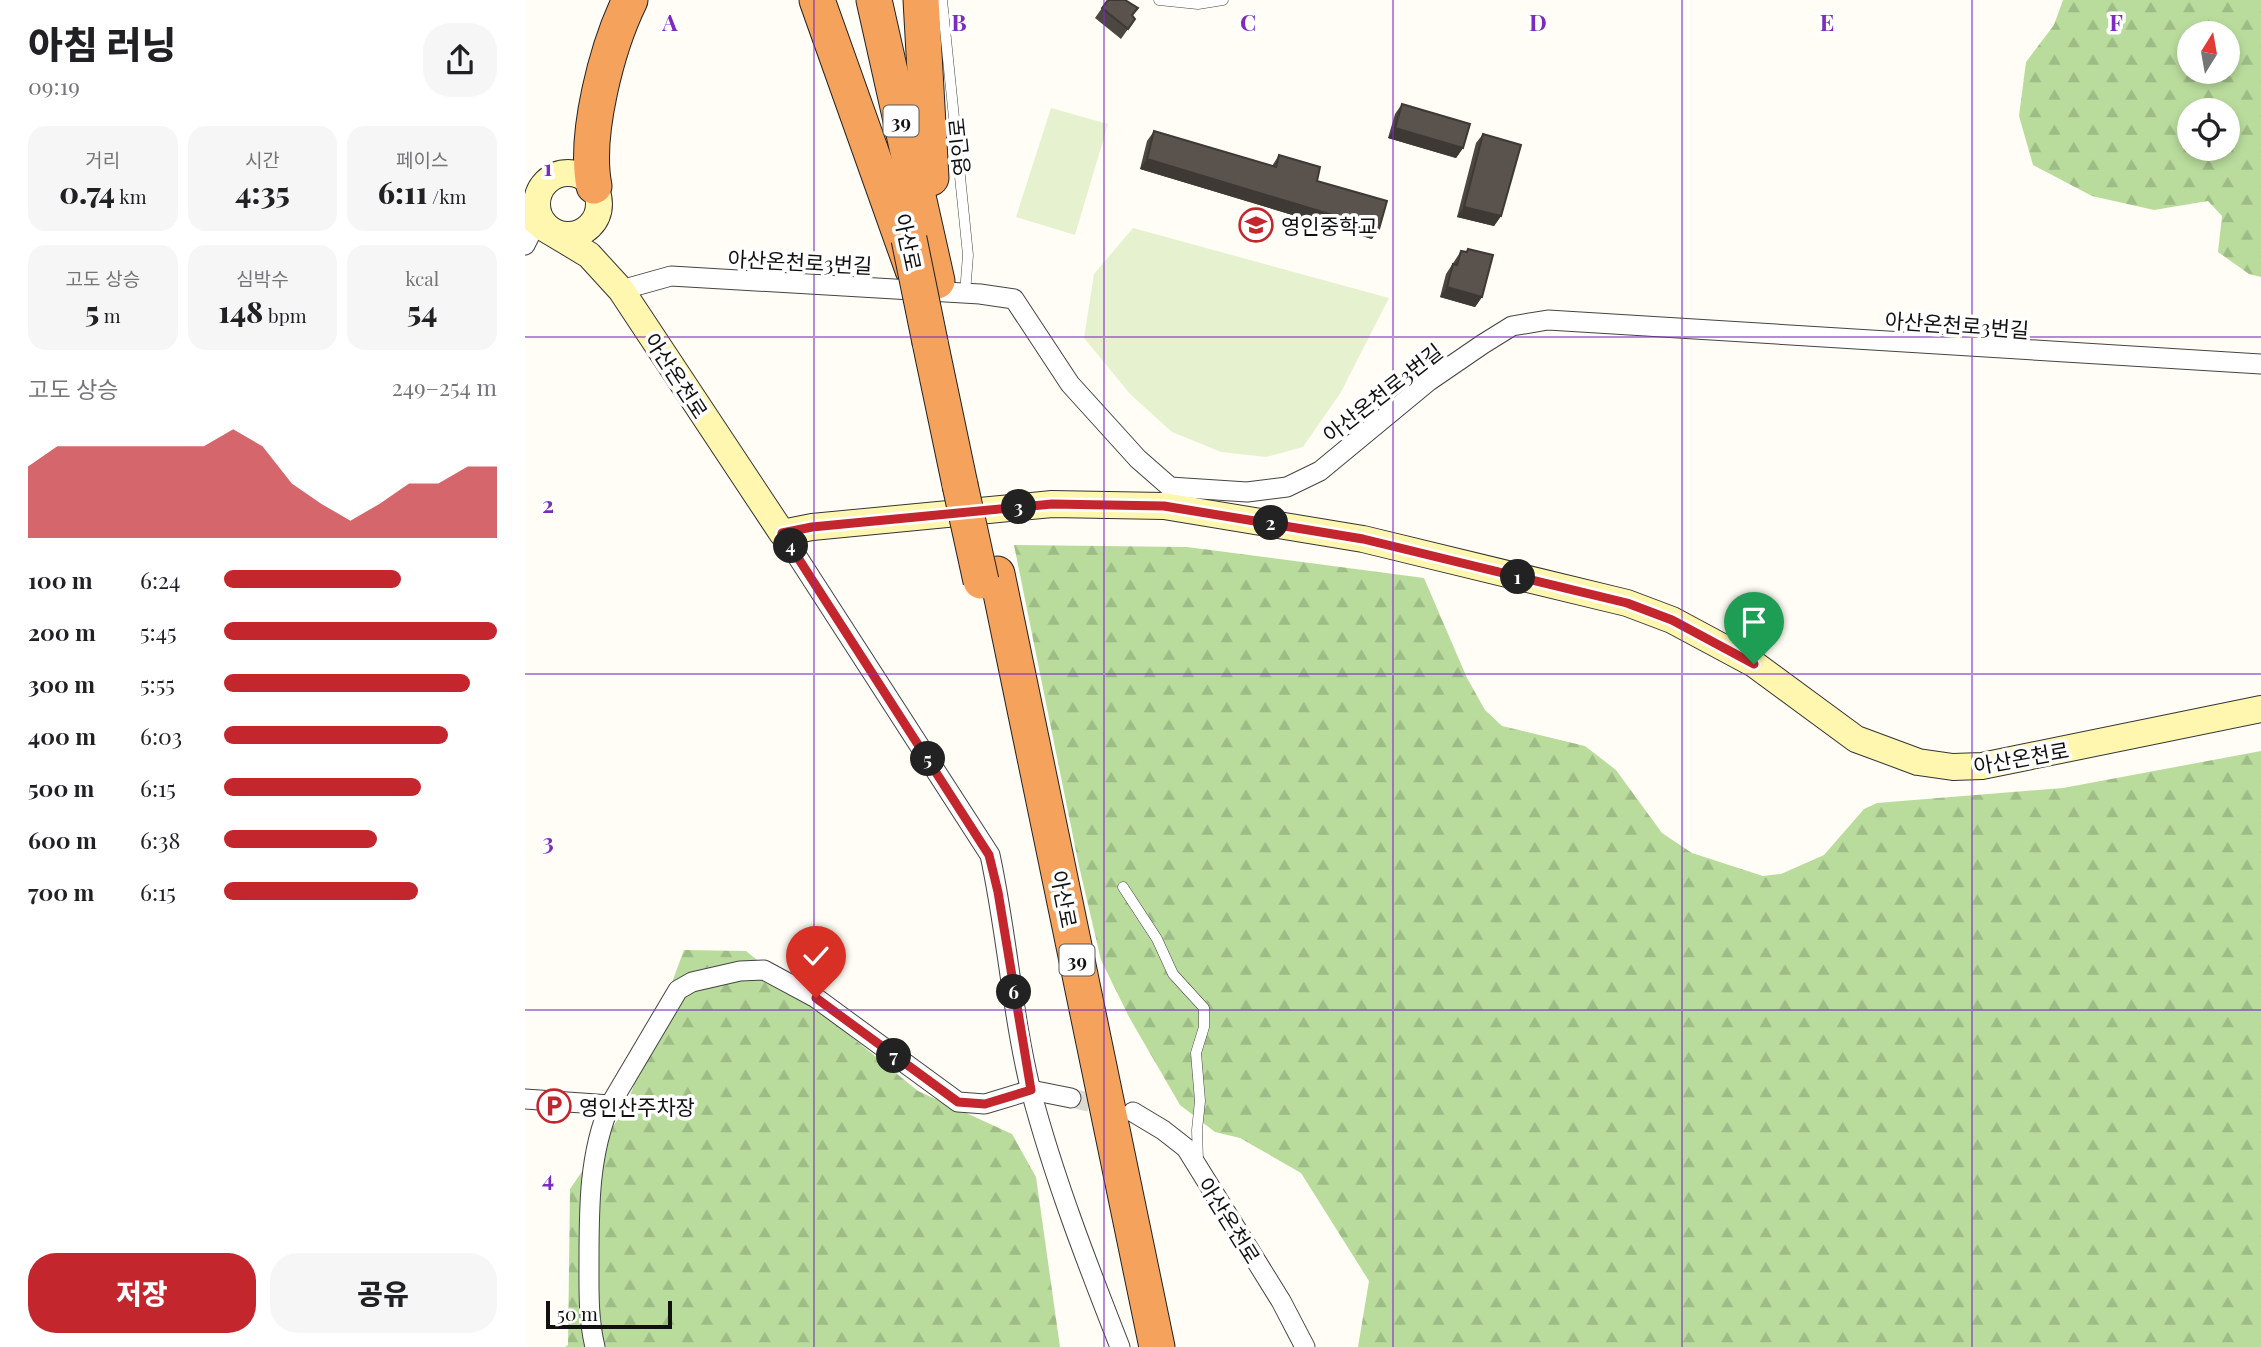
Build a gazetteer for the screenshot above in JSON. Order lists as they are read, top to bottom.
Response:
{
  "streets": {
    "highway": ["39", "아산로"],
    "main road": ["아산온천로"],
    "street": ["아산온천로3번길"],
    "lane": ["영인로"]
  },
  "crossings": [
    ["영인로", "아산로"],
    ["영인로", "아산온천로3번길"],
    ["아산로", "아산온천로3번길"],
    ["아산온천로3번길", "아산온천로"]
  ],
  "places": {
    "school or university": ["영인중학교"],
    "parking": ["영인산주차장"]
  },
  "scale_bar": "50 m",
  "north": "top",
  "page": {
    "heading": ["아침 러닝", "09:19"],
    "stats": [
      ["거리", "0.74 km"],
      ["시간", "4:35"],
      ["페이스", "6:11 /km"],
      ["고도 상승", "5 m"],
      ["심박수", "148 bpm"],
      ["kcal", "54"]
    ],
    "chart": ["고도 상승", "249–254 m"],
    "pins": [
      "3",
      "2",
      "4",
      "1",
      "5",
      "6",
      "7"
    ],
    "list": [
      {
        "name": "100 m",
        "note": "6:24"
      },
      {
        "name": "200 m",
        "note": "5:45"
      },
      {
        "name": "300 m",
        "note": "5:55"
      },
      {
        "name": "400 m",
        "note": "6:03"
      },
      {
        "name": "500 m",
        "note": "6:15"
      },
      {
        "name": "600 m",
        "note": "6:38"
      },
      {
        "name": "700 m",
        "note": "6:15"
      }
    ],
    "buttons": ["저장", "공유"],
    "scale": "50 m"
  },
  "grid": {
    "columns": [
      "A",
      "B",
      "C",
      "D",
      "E",
      "F"
    ],
    "rows": [
      "1",
      "2",
      "3",
      "4"
    ]
  }
}
